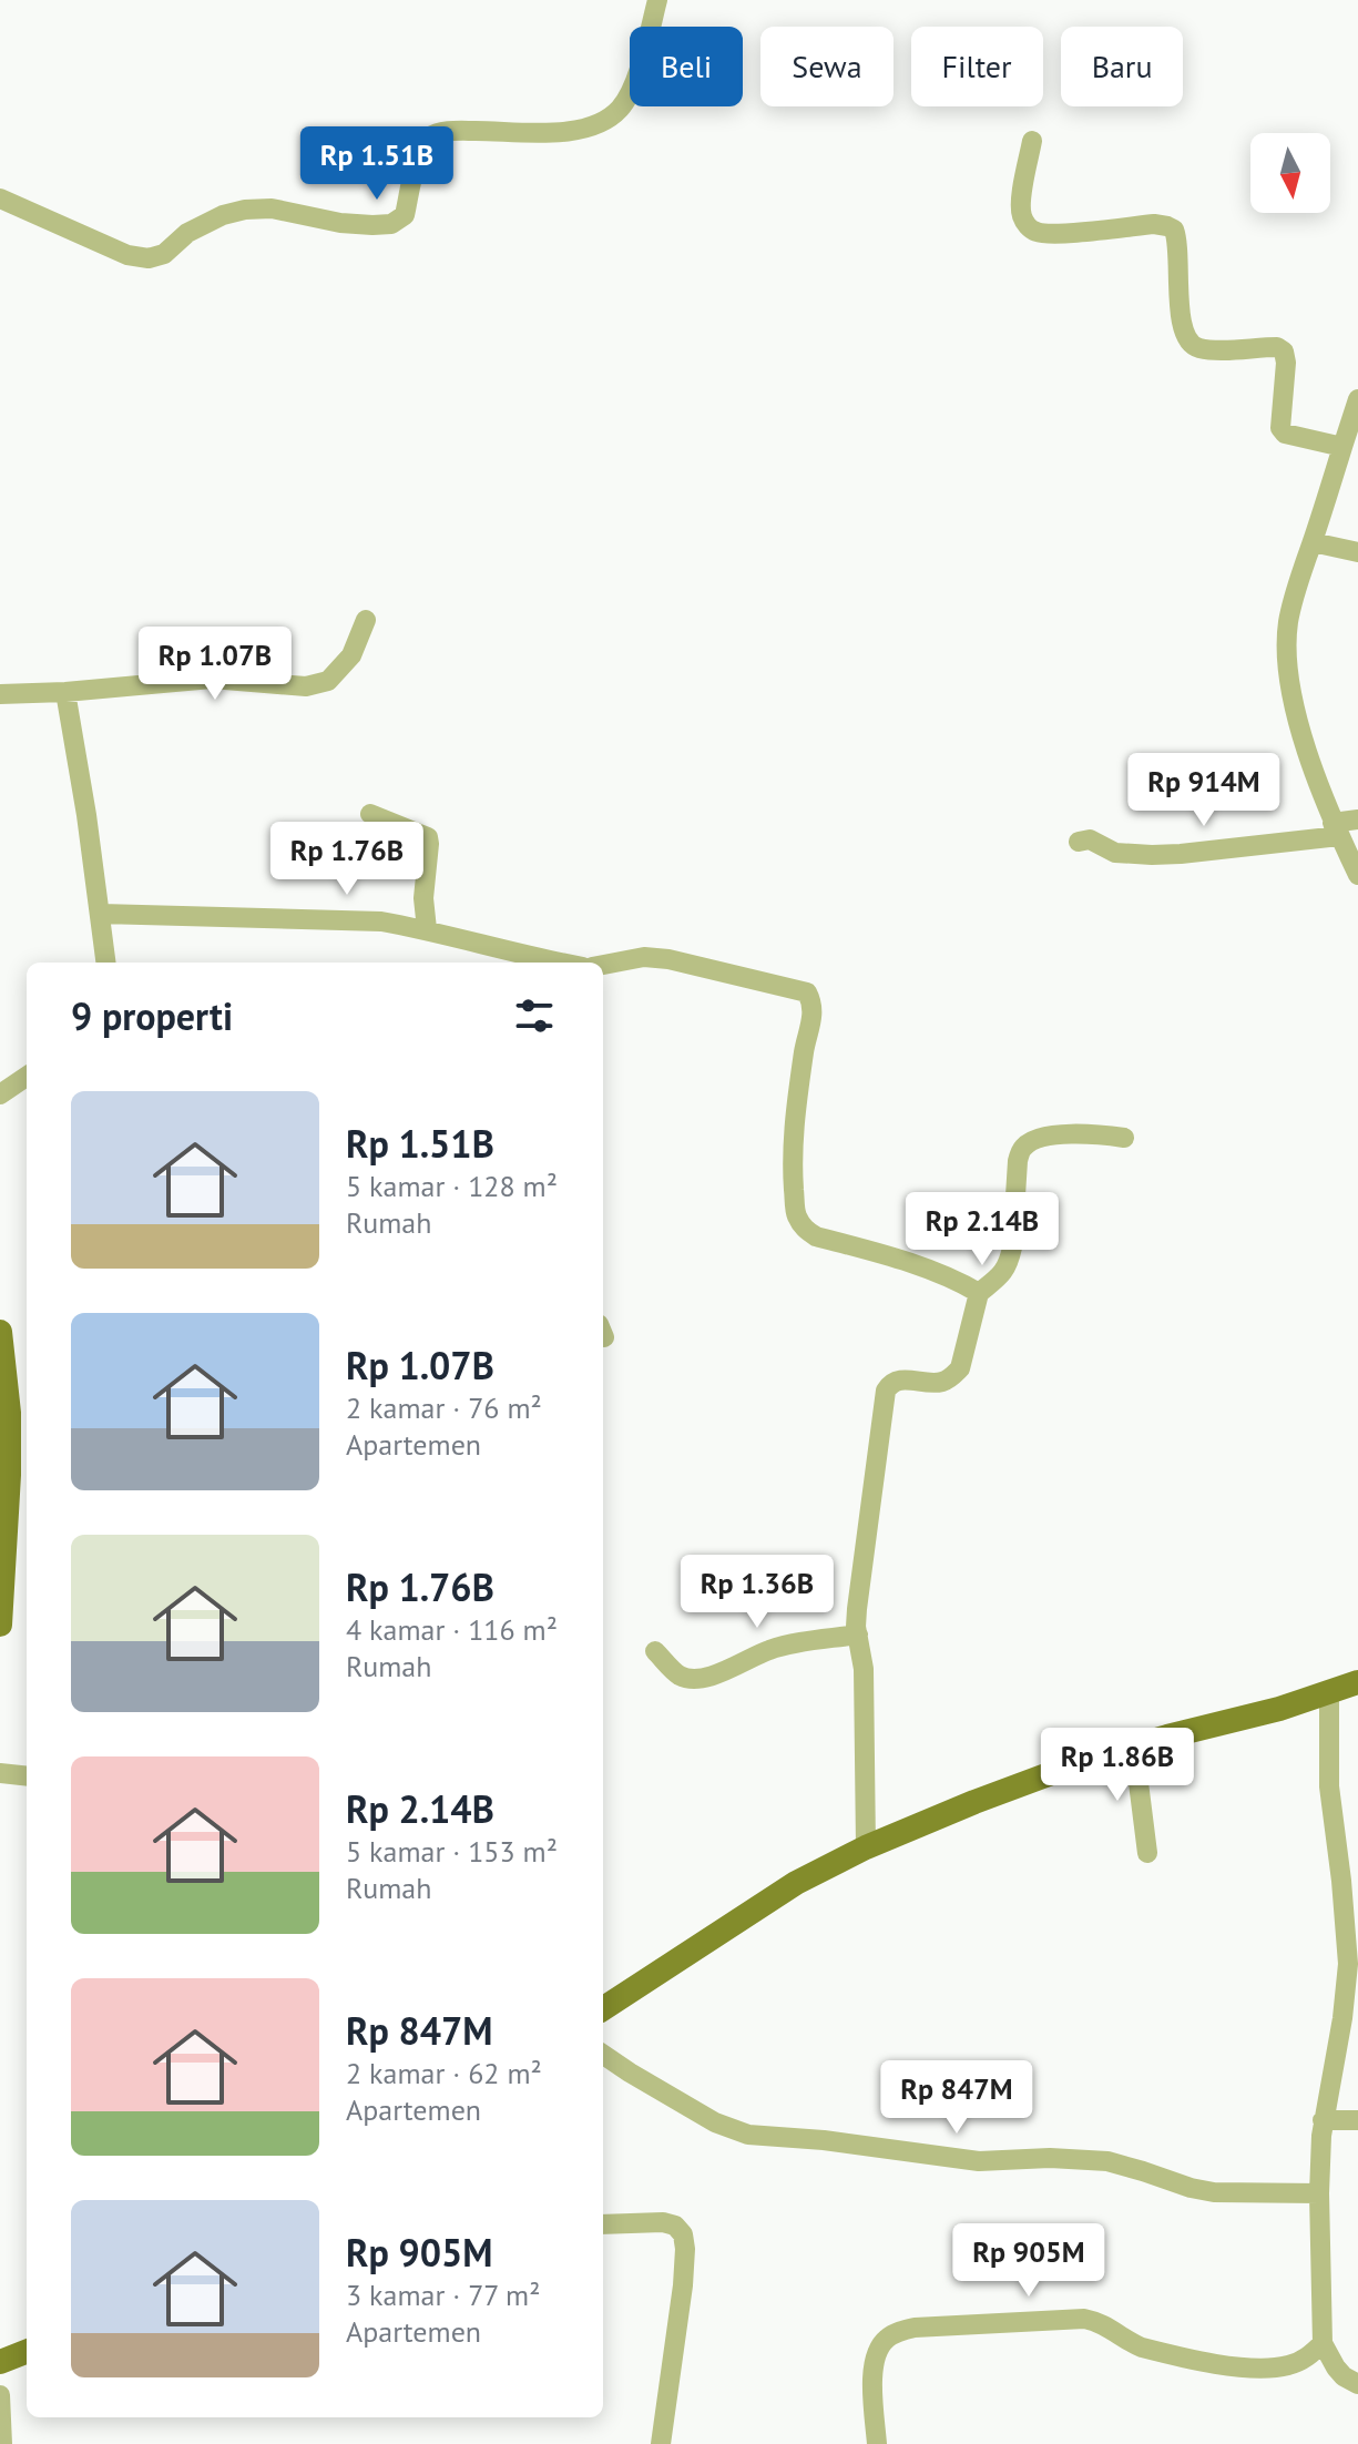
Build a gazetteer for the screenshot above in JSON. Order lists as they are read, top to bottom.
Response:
{
  "north": "bottom",
  "page": {
    "chip": [
      "Beli",
      "Sewa",
      "Filter",
      "Baru"
    ],
    "price": [
      "Rp 1.51B",
      "Rp 1.07B",
      "Rp 914M",
      "Rp 1.76B",
      "Rp 2.14B",
      "Rp 1.36B",
      "Rp 1.86B",
      "Rp 847M",
      "Rp 905M"
    ],
    "heading": "9 properti",
    "list": [
      {
        "name": "Rp 1.51B",
        "note": "5 kamar · 128 m² · Rumah"
      },
      {
        "name": "Rp 1.07B",
        "note": "2 kamar · 76 m² · Apartemen"
      },
      {
        "name": "Rp 1.76B",
        "note": "4 kamar · 116 m² · Rumah"
      },
      {
        "name": "Rp 2.14B",
        "note": "5 kamar · 153 m² · Rumah"
      },
      {
        "name": "Rp 847M",
        "note": "2 kamar · 62 m² · Apartemen"
      },
      {
        "name": "Rp 905M",
        "note": "3 kamar · 77 m² · Apartemen"
      }
    ]
  }
}
